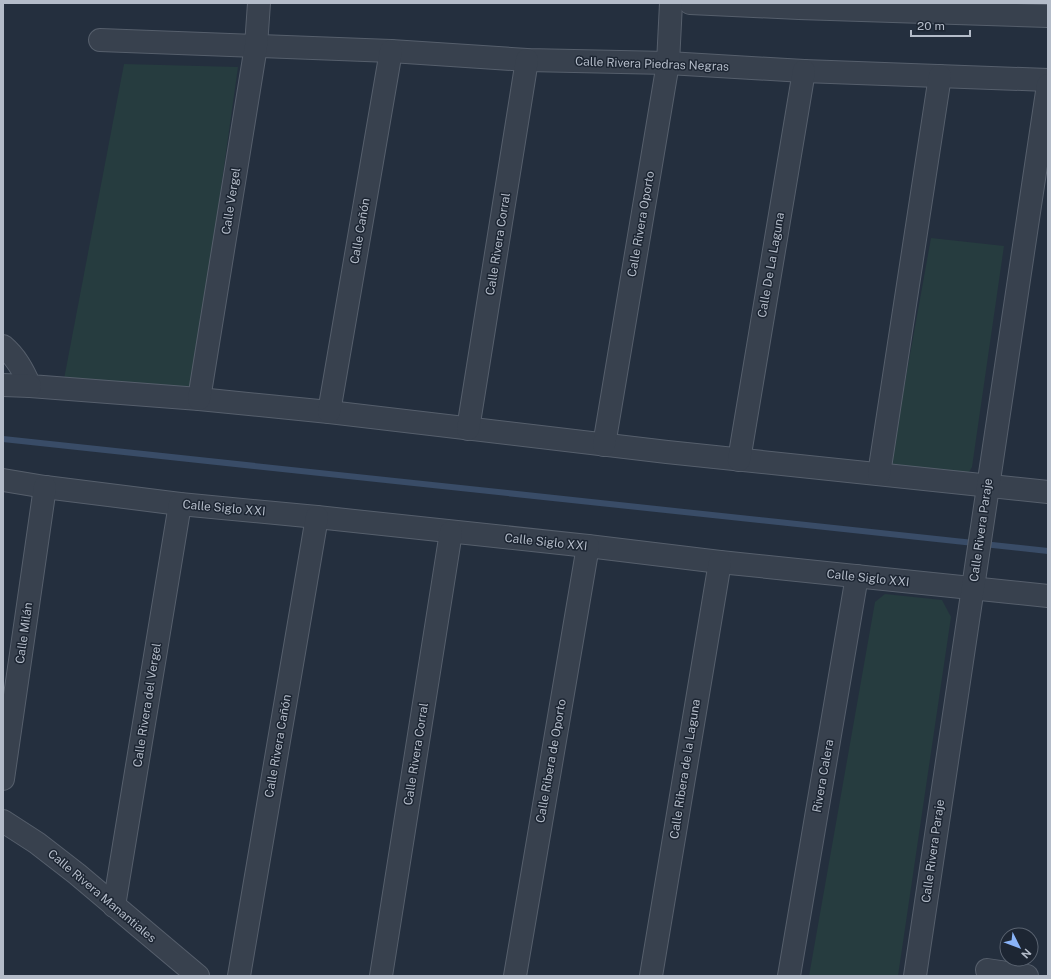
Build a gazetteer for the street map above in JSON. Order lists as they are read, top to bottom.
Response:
{
  "streets": {
    "street": [
      "Calle Rivera Piedras Negras",
      "Calle Vergel",
      "Calle Rivera Oporto",
      "Calle Cañón",
      "Calle Rivera Corral",
      "Calle De La Laguna",
      "Calle Siglo XXI",
      "Calle Rivera Paraje",
      "Calle Milán",
      "Calle Rivera del Vergel",
      "Calle Rivera Cañón",
      "Calle Ribera de Oporto",
      "Calle Ribera de la Laguna",
      "Rivera Calera",
      "Calle Rivera Manantiales"
    ]
  },
  "crossings": [
    ["Calle Rivera Piedras Negras", "Calle Vergel"],
    ["Calle Rivera Piedras Negras", "Calle Rivera Oporto"],
    ["Calle Rivera Piedras Negras", "Calle Cañón"],
    ["Calle Rivera Piedras Negras", "Calle Rivera Corral"],
    ["Calle Rivera Piedras Negras", "Calle De La Laguna"],
    ["Calle Rivera Corral", "Calle Siglo XXI"],
    ["Calle Siglo XXI", "Calle Rivera Paraje"],
    ["Calle Siglo XXI", "Calle Milán"],
    ["Calle Siglo XXI", "Calle Rivera del Vergel"],
    ["Calle Siglo XXI", "Calle Rivera Cañón"],
    ["Calle Siglo XXI", "Calle Ribera de Oporto"],
    ["Calle Siglo XXI", "Calle Ribera de la Laguna"],
    ["Calle Siglo XXI", "Rivera Calera"],
    ["Calle Rivera del Vergel", "Calle Rivera Manantiales"]
  ],
  "scale_bar": "20 m",
  "north": "bottom right"
}
